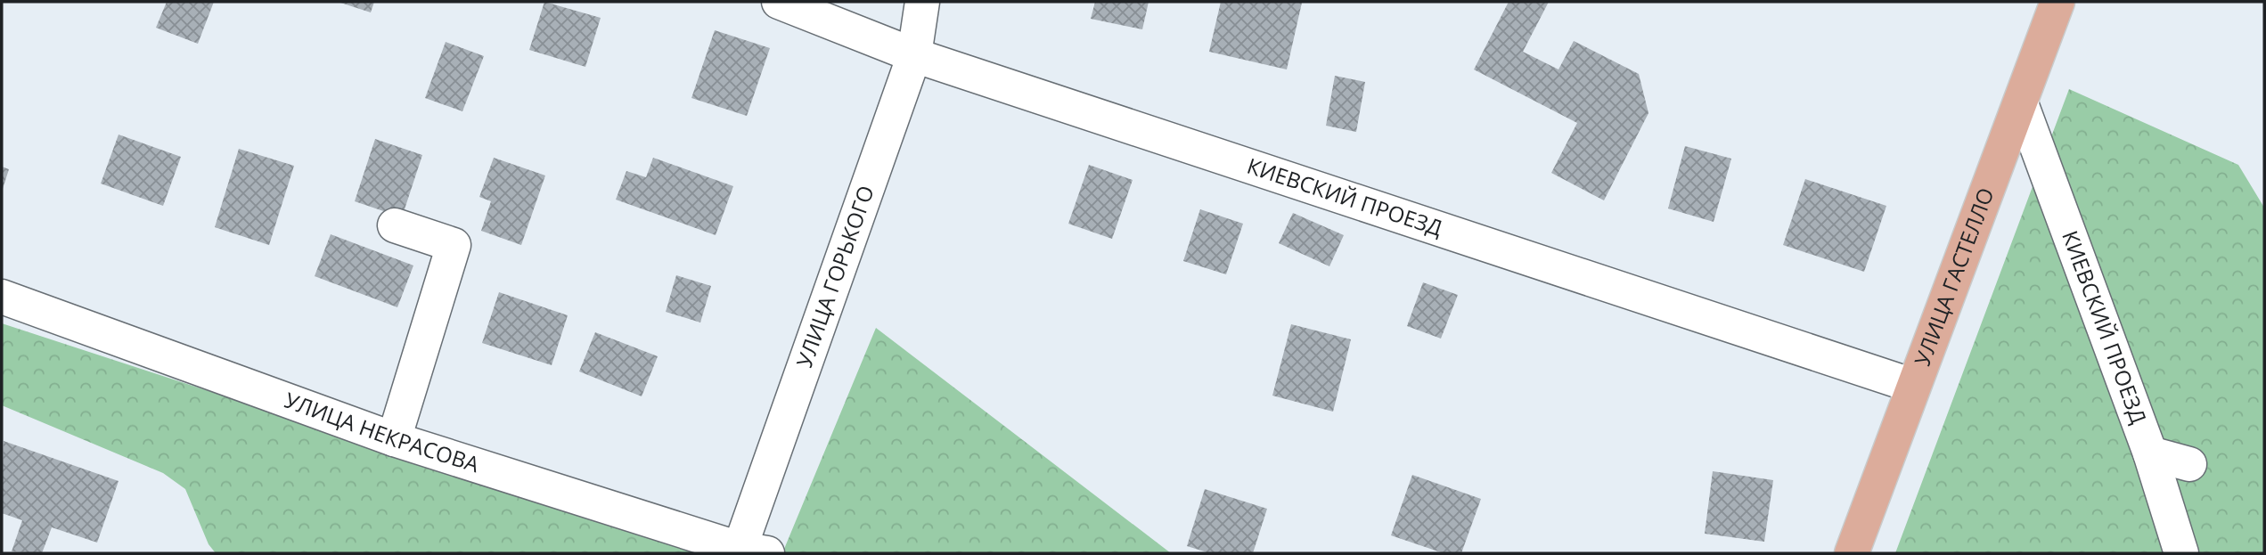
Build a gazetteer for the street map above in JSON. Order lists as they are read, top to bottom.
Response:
{
  "streets": {
    "main road": ["УЛИЦА ГАСТЕЛЛО"],
    "street": ["КИЕВСКИЙ ПРОЕЗД", "УЛИЦА ГОРЬКОГО", "УЛИЦА НЕКРАСОВА"]
  },
  "crossings": [
    ["КИЕВСКИЙ ПРОЕЗД", "УЛИЦА ГОРЬКОГО"],
    ["КИЕВСКИЙ ПРОЕЗД", "УЛИЦА ГАСТЕЛЛО"],
    ["УЛИЦА ГОРЬКОГО", "УЛИЦА НЕКРАСОВА"]
  ]
}
